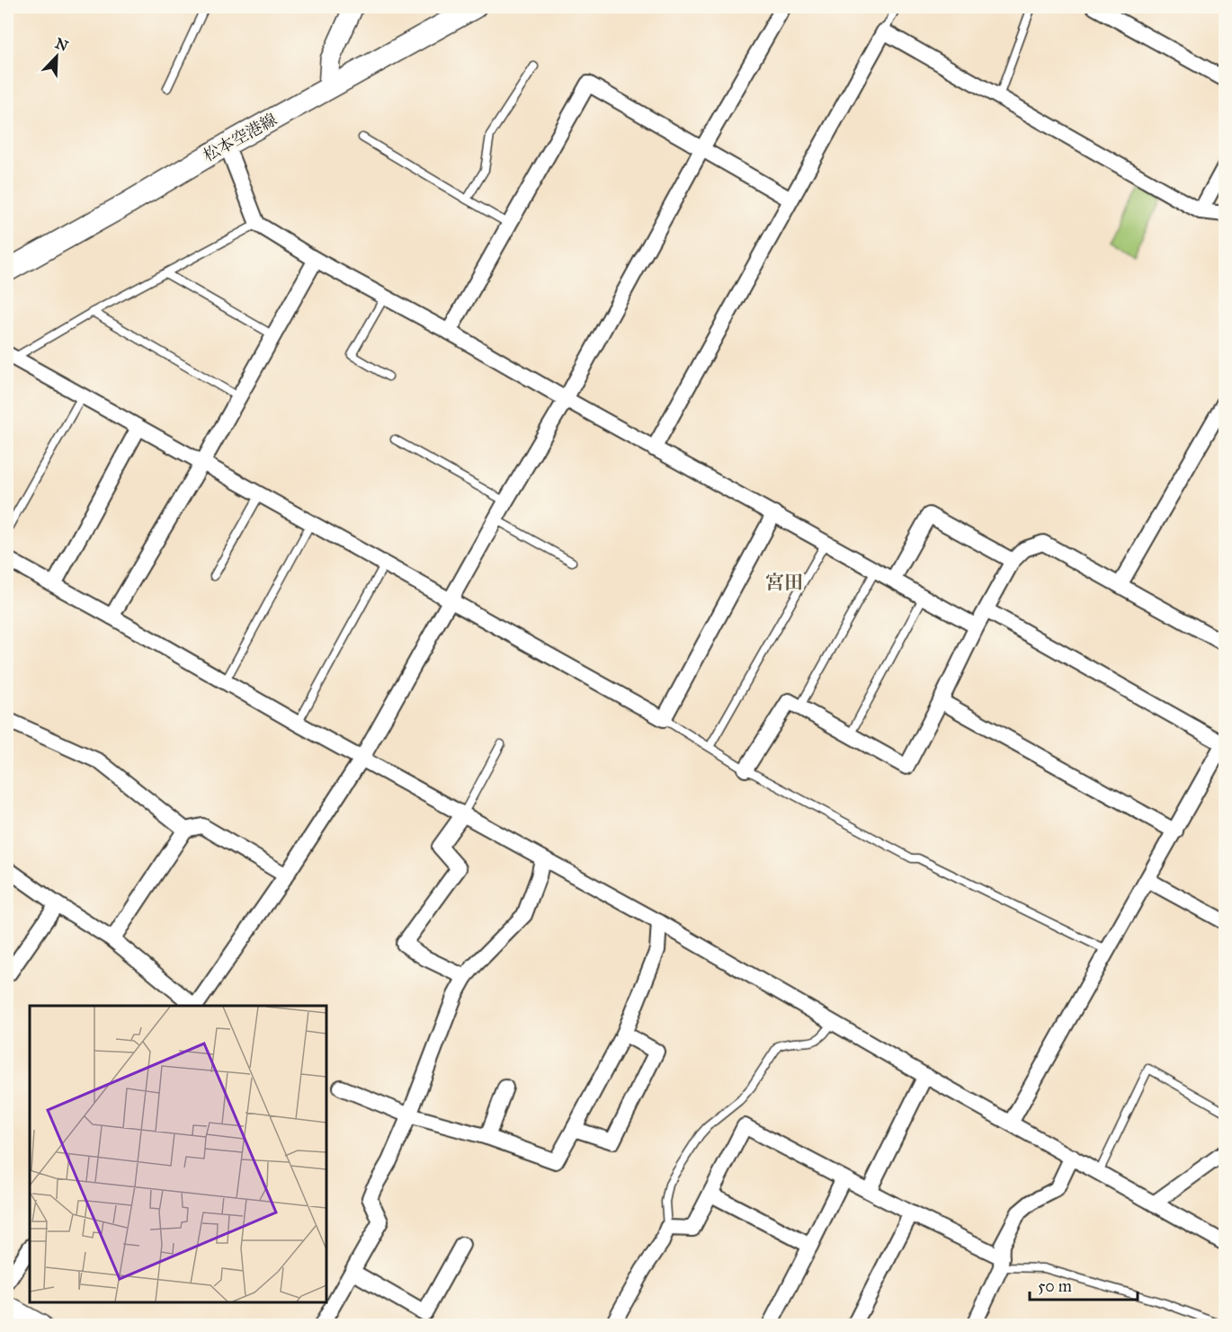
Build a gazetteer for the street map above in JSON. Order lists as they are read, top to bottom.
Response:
{
  "streets": {
    "main road": ["松本空港線"]
  },
  "districts": ["宮田"],
  "scale_bar": "50 m",
  "north": "top right"
}
